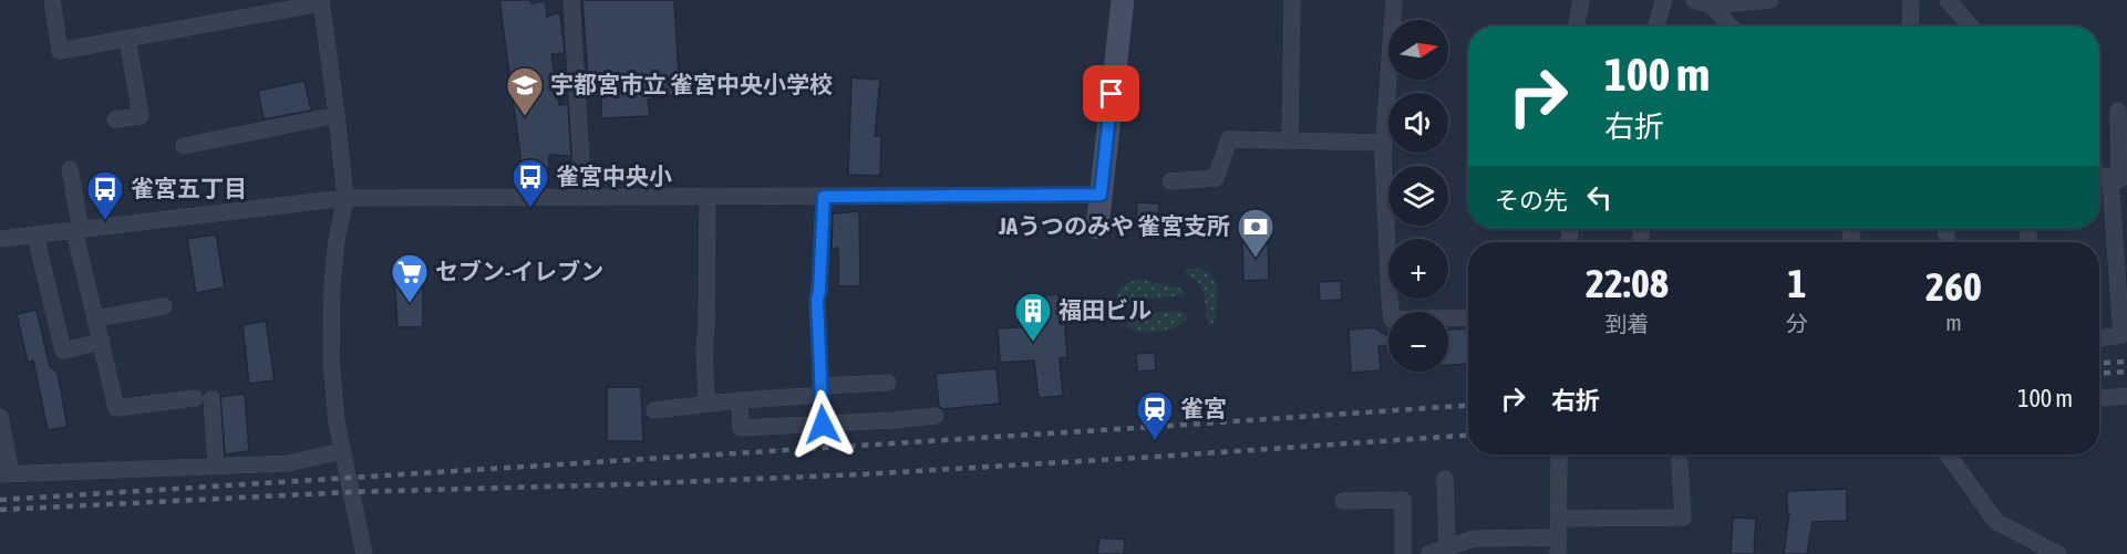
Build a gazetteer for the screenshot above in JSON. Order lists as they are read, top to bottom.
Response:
{
  "places": {
    "school or university": ["宇都宮市立 雀宮中央小学校"],
    "bus stop": ["雀宮中央小", "雀宮五丁目"],
    "bank": ["JAうつのみや 雀宮支所"],
    "supermarket": ["セブン-イレブン"],
    "building": ["福田ビル"],
    "station": ["雀宮"]
  },
  "north": "right",
  "page": {
    "map_buttons": ["+", "−"],
    "turn": ["100 m", "右折"],
    "then": "その先",
    "eta": [
      "22:08",
      "到着",
      "1",
      "分",
      "260",
      "m"
    ],
    "list": [
      {
        "name": "右折",
        "value": "100 m"
      }
    ]
  }
}
